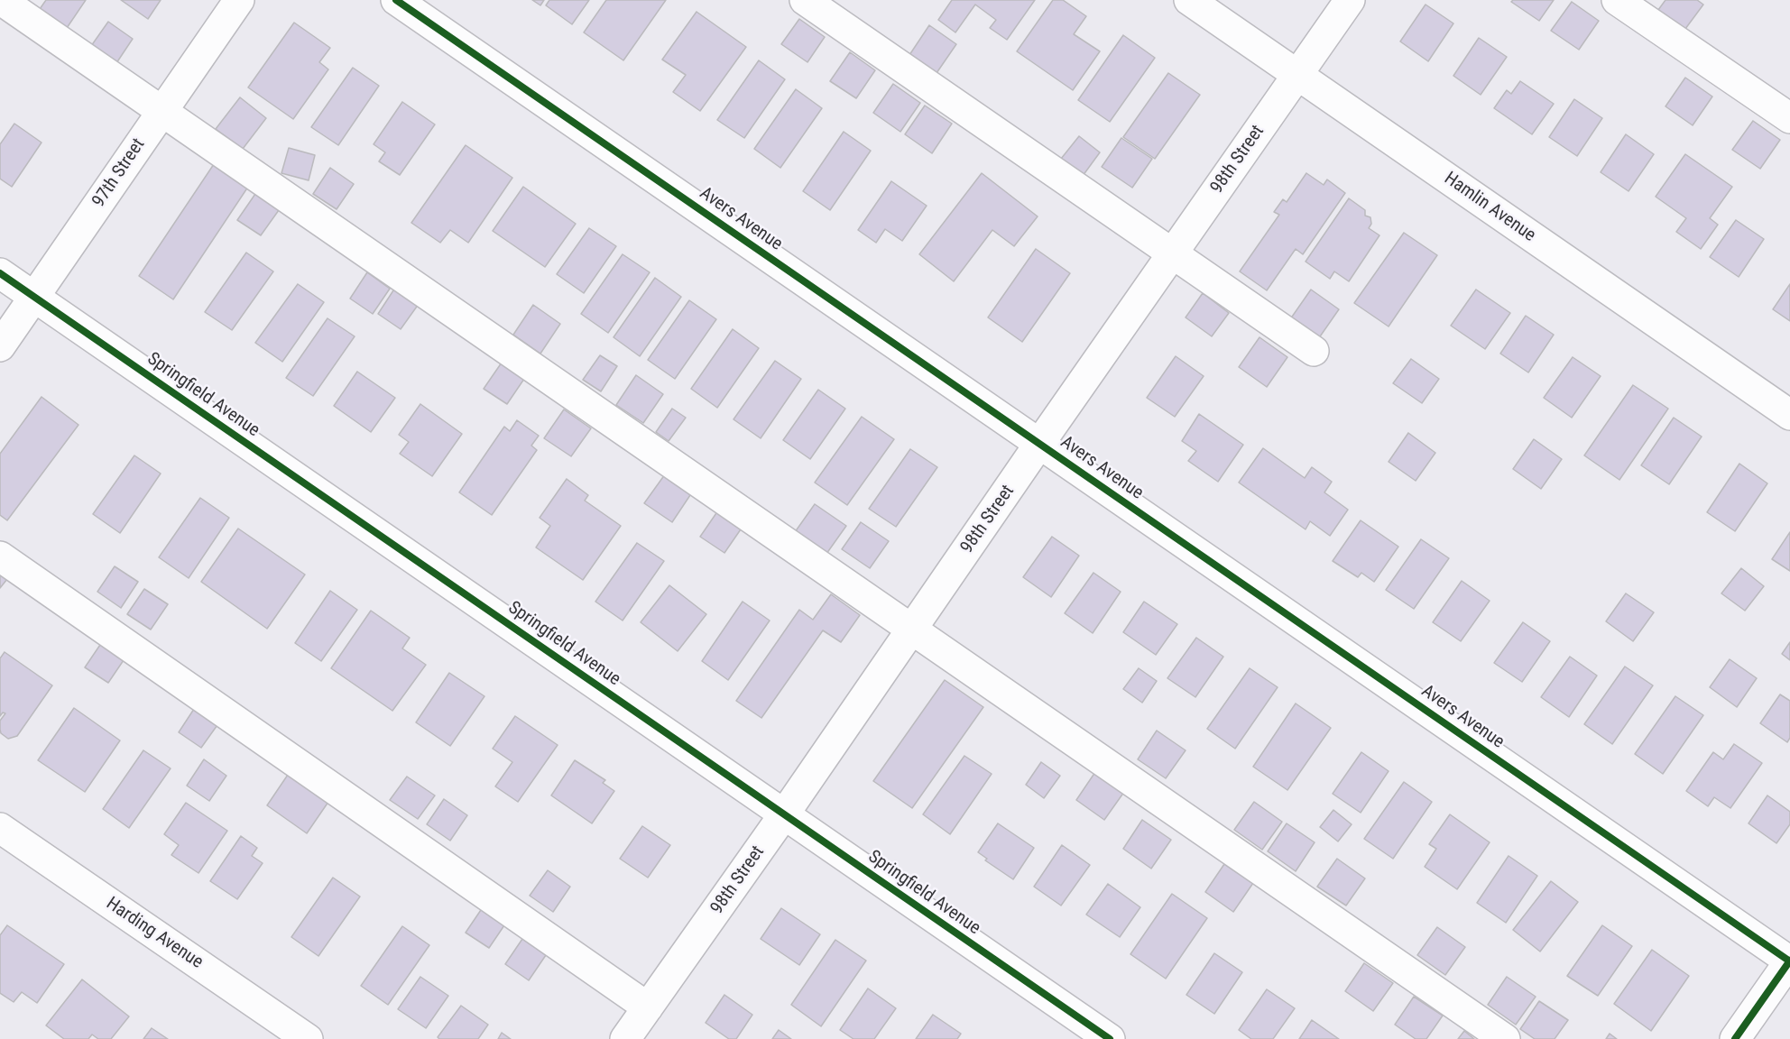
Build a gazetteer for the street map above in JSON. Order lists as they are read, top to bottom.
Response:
{
  "streets": {
    "street": [
      "98th Street",
      "97th Street",
      "Hamlin Avenue",
      "Avers Avenue",
      "Springfield Avenue",
      "Harding Avenue"
    ]
  },
  "crossings": [
    ["98th Street", "Hamlin Avenue"],
    ["98th Street", "Avers Avenue"],
    ["98th Street", "Springfield Avenue"],
    ["97th Street", "Springfield Avenue"]
  ]
}
